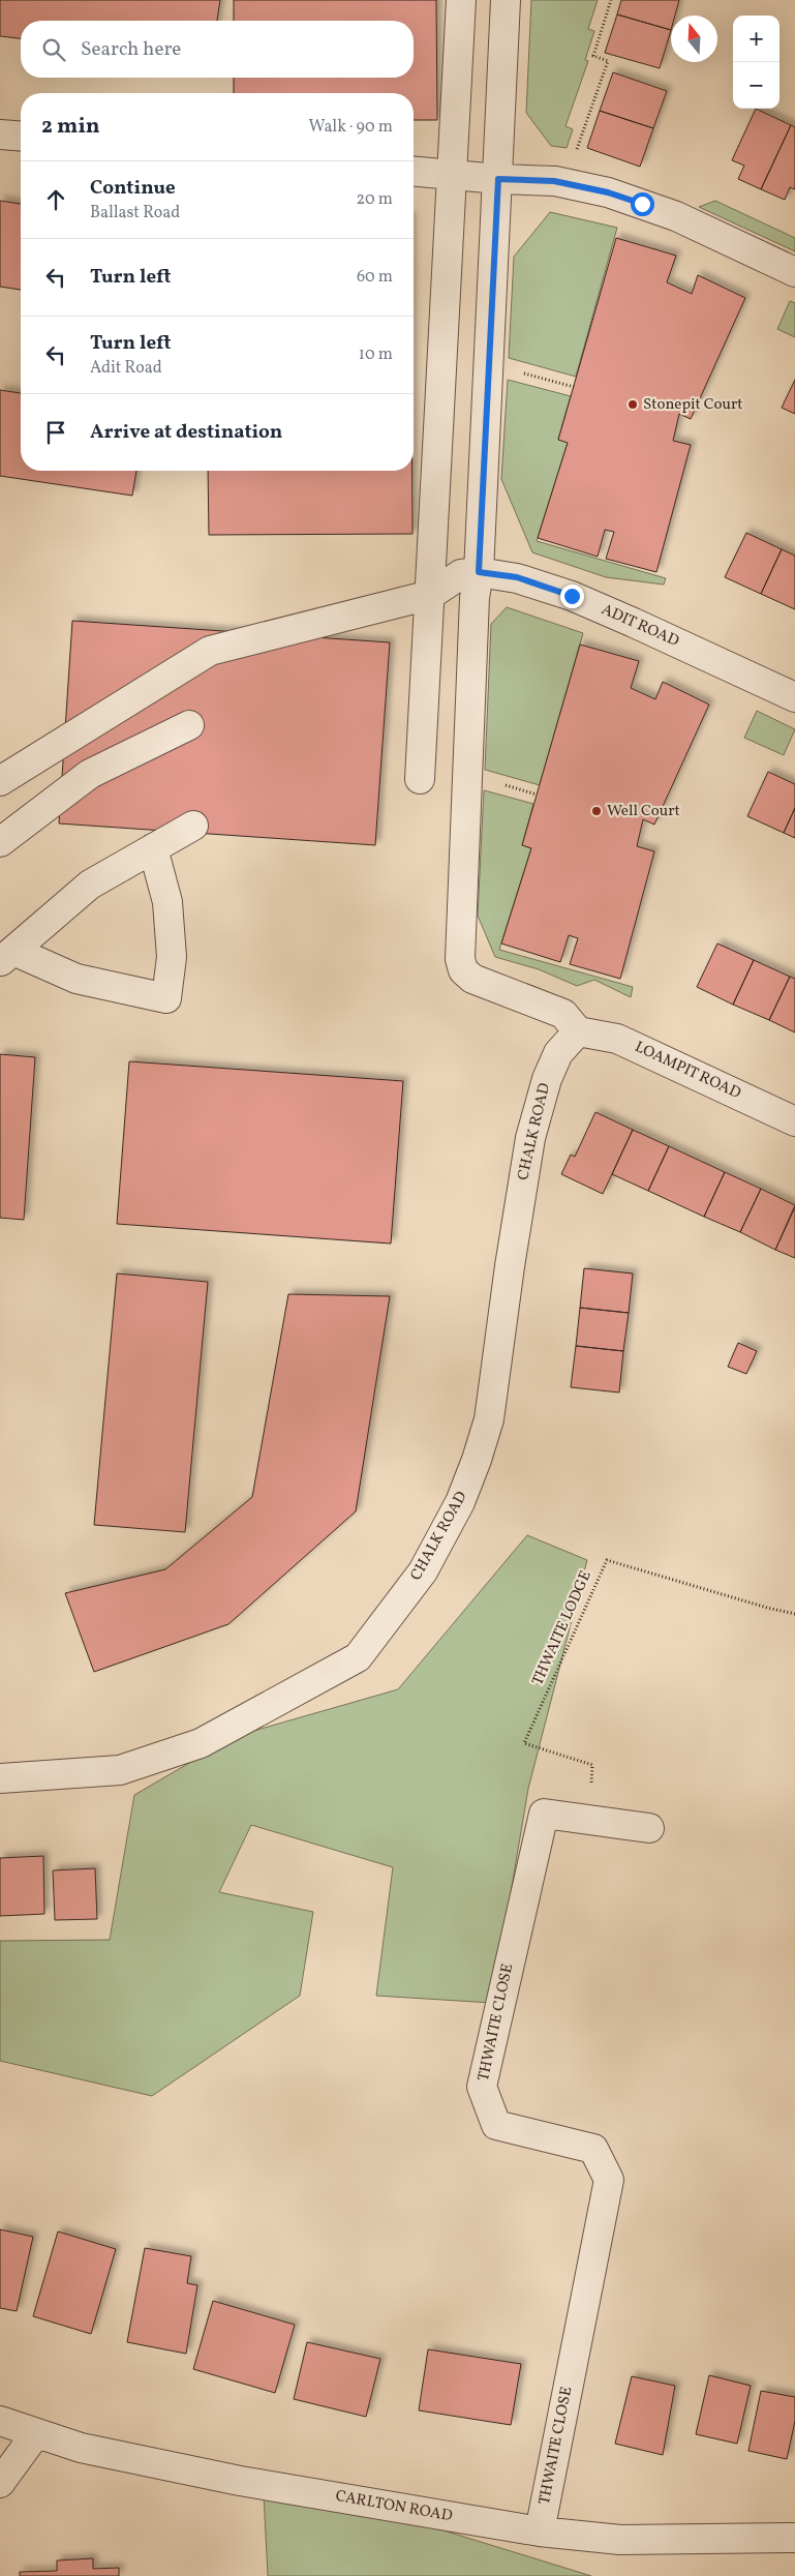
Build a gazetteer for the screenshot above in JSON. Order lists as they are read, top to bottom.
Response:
{
  "streets": {
    "street": [
      "ADIT ROAD",
      "LOAMPIT ROAD",
      "CHALK ROAD",
      "THWAITE CLOSE",
      "CARLTON ROAD"
    ],
    "path": ["THWAITE LODGE"]
  },
  "crossings": [
    ["LOAMPIT ROAD", "CHALK ROAD"],
    ["THWAITE LODGE", "THWAITE CLOSE"],
    ["THWAITE CLOSE", "CARLTON ROAD"]
  ],
  "places": ["Stonepit Court", "Well Court"],
  "north": "top",
  "page": {
    "map_buttons": ["+", "−"],
    "search": "Search here",
    "heading": ["2 min", "Walk · 90 m"],
    "list": [
      ["Continue", "Ballast Road", "20 m"],
      ["Turn left", "60 m"],
      ["Turn left", "Adit Road", "10 m"],
      "Arrive at destination"
    ]
  }
}
